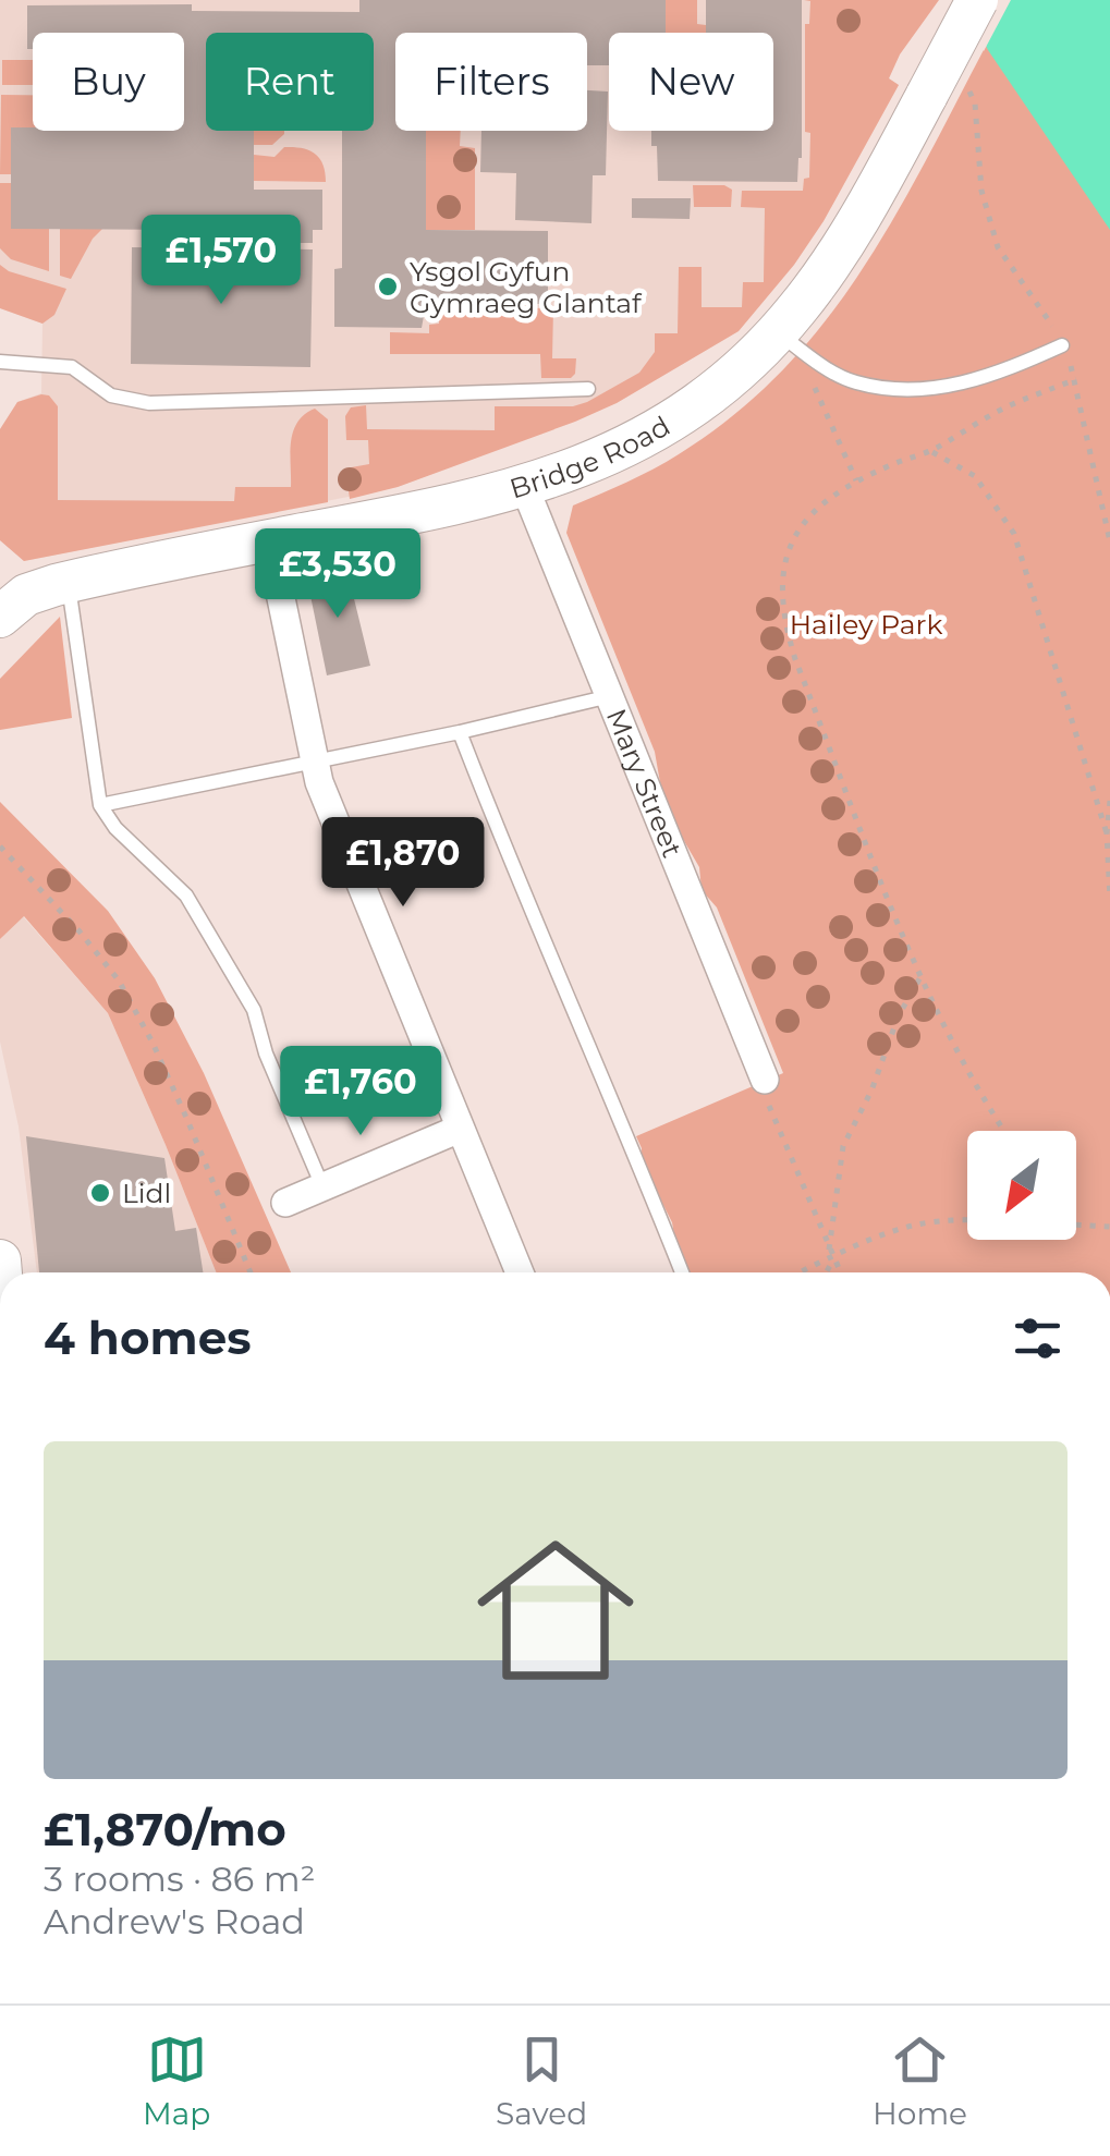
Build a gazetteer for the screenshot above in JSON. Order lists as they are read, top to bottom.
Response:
{
  "streets": {
    "main road": ["Bridge Road"],
    "street": ["Mary Street"]
  },
  "crossings": [
    ["Bridge Road", "Mary Street"]
  ],
  "parks": ["Hailey Park"],
  "places": ["Ysgol Gyfun Gymraeg Glantaf", "Lidl"],
  "north": "bottom left",
  "page": {
    "chip": [
      "Buy",
      "Rent",
      "Filters",
      "New"
    ],
    "price": [
      "£1,570",
      "£3,530",
      "£1,870",
      "£1,760"
    ],
    "heading": "4 homes",
    "list": [
      {
        "name": "£1,870/mo",
        "note": "3 rooms · 86 m² · Andrew's Road"
      }
    ],
    "tabs": ["Map", "Saved", "Home"]
  }
}
